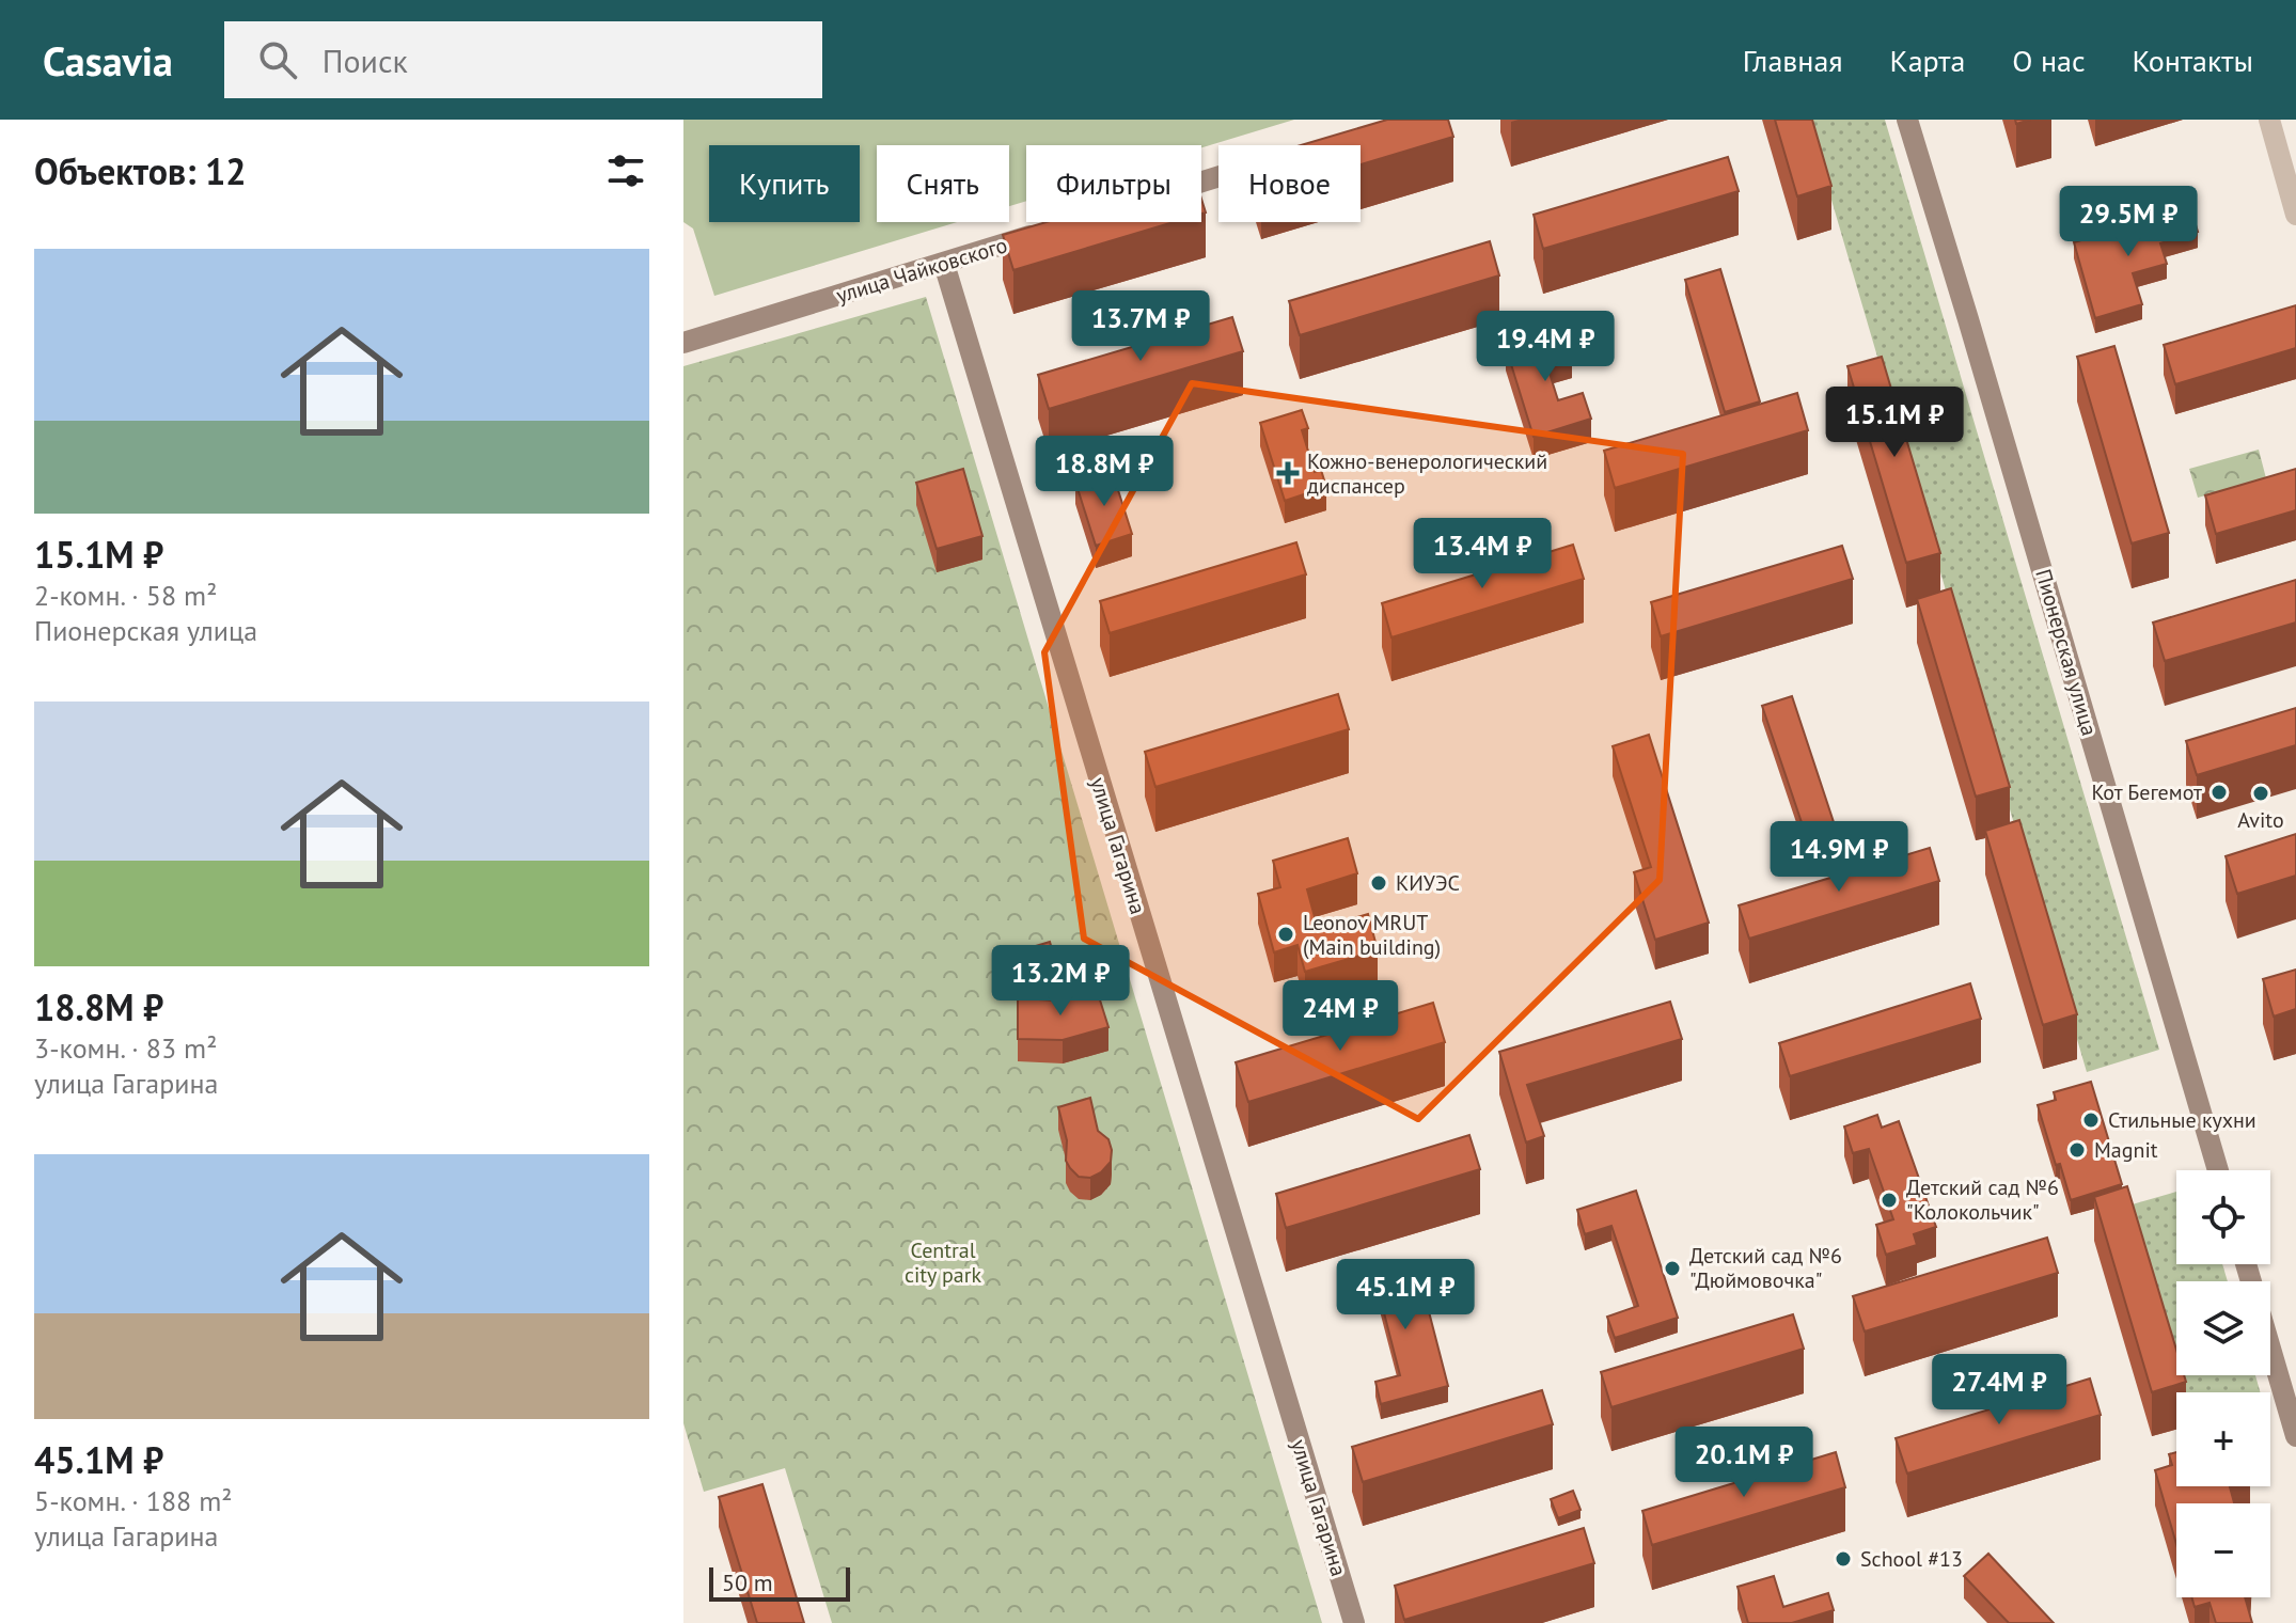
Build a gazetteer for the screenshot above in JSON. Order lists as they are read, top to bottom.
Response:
{
  "streets": {
    "street": ["улица Чайковского", "Пионерская улица", "улица Гагарина"]
  },
  "crossings": [
    ["улица Чайковского", "улица Гагарина"]
  ],
  "parks": ["Central city park"],
  "places": {
    "health": ["Кожно-венерологический диспансер"],
    "other": [
      "Кот Бегемот",
      "Avito",
      "КИУЭС",
      "Leonov MRUT (Main building)",
      "Стильные кухни",
      "Magnit",
      "Детский сад №6 \"Колокольчик\"",
      "Детский сад №6 \"Дюймовочка\"",
      "School #13"
    ]
  },
  "scale_bar": "50 m",
  "page": {
    "header": "Casavia",
    "search": "Поиск",
    "nav": [
      "Главная",
      "Карта",
      "О нас",
      "Контакты"
    ],
    "heading": "Объектов: 12",
    "chip": [
      "Купить",
      "Снять",
      "Фильтры",
      "Новое"
    ],
    "price": [
      "29.5M ₽",
      "13.7M ₽",
      "19.4M ₽",
      "15.1M ₽",
      "18.8M ₽",
      "13.4M ₽",
      "14.9M ₽",
      "13.2M ₽",
      "24M ₽",
      "45.1M ₽",
      "27.4M ₽",
      "20.1M ₽"
    ],
    "list": [
      {
        "name": "15.1M ₽",
        "note": "2-комн. · 58 m² · Пионерская улица"
      },
      {
        "name": "18.8M ₽",
        "note": "3-комн. · 83 m² · улица Гагарина"
      },
      {
        "name": "45.1M ₽",
        "note": "5-комн. · 188 m² · улица Гагарина"
      }
    ],
    "map_buttons": ["+", "−"],
    "scale": "50 m"
  }
}
